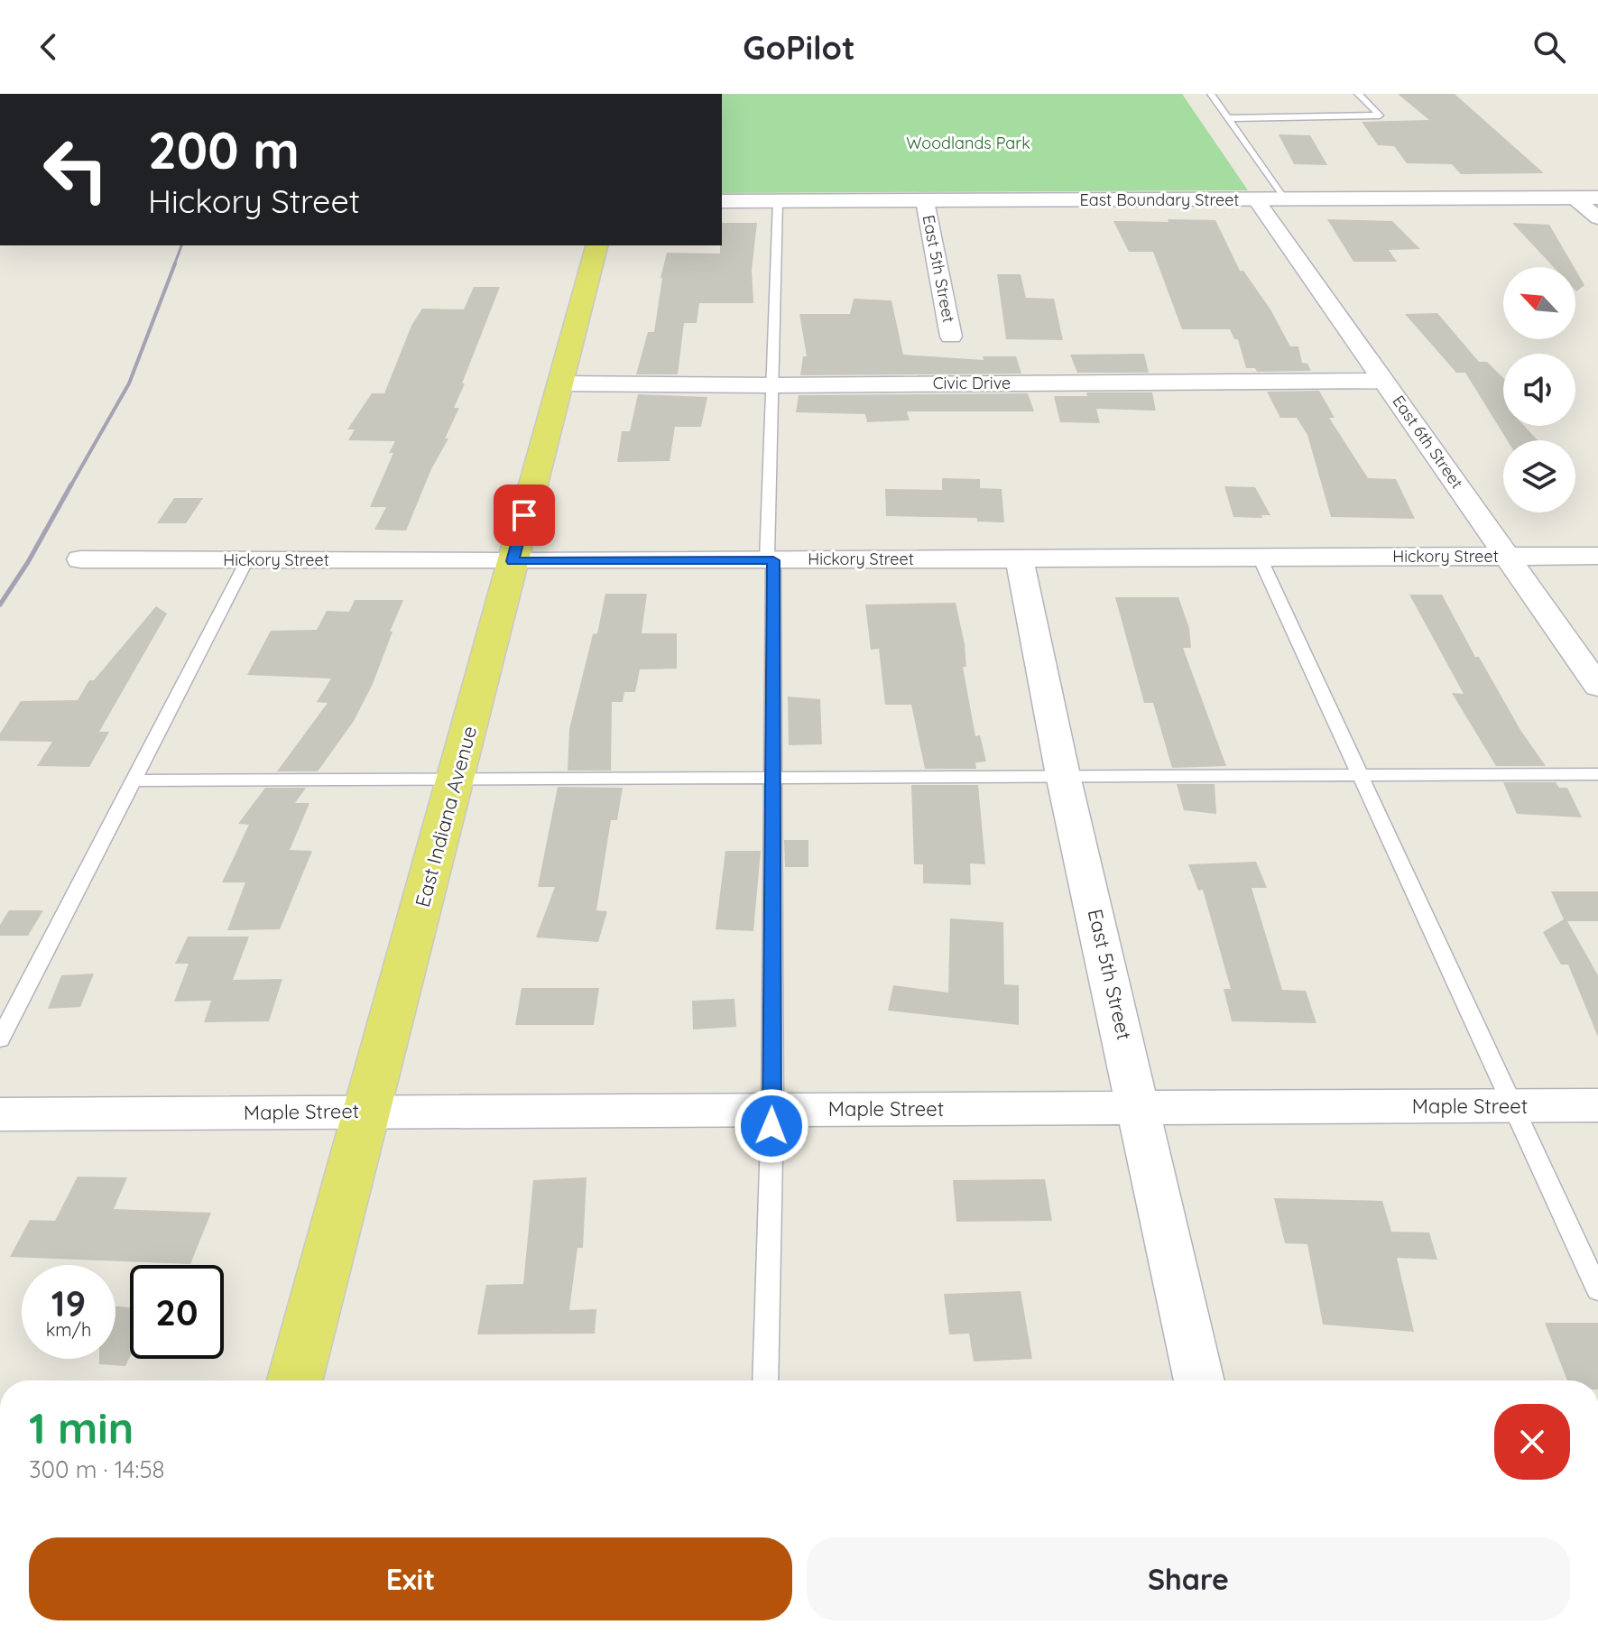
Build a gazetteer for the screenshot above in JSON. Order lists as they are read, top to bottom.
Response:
{
  "streets": {
    "main road": ["East Indiana Avenue"],
    "street": [
      "East Boundary Street",
      "East 5th Street",
      "Civic Drive",
      "East 6th Street",
      "Hickory Street",
      "Maple Street"
    ]
  },
  "crossings": [
    ["East Boundary Street", "East 5th Street"],
    ["East Boundary Street", "East 6th Street"],
    ["East 5th Street", "Hickory Street"],
    ["East 5th Street", "Maple Street"],
    ["Civic Drive", "East 6th Street"],
    ["Civic Drive", "East Indiana Avenue"],
    ["East 6th Street", "Hickory Street"],
    ["Hickory Street", "East Indiana Avenue"],
    ["East Indiana Avenue", "Maple Street"]
  ],
  "parks": ["Woodlands Park"],
  "north": "top left",
  "page": {
    "header": "GoPilot",
    "turn": ["200 m", "Hickory Street"],
    "speed": "19 km/h",
    "limit": "20",
    "heading": ["1 min", "300 m · 14:58"],
    "buttons": ["Exit", "Share"]
  }
}
